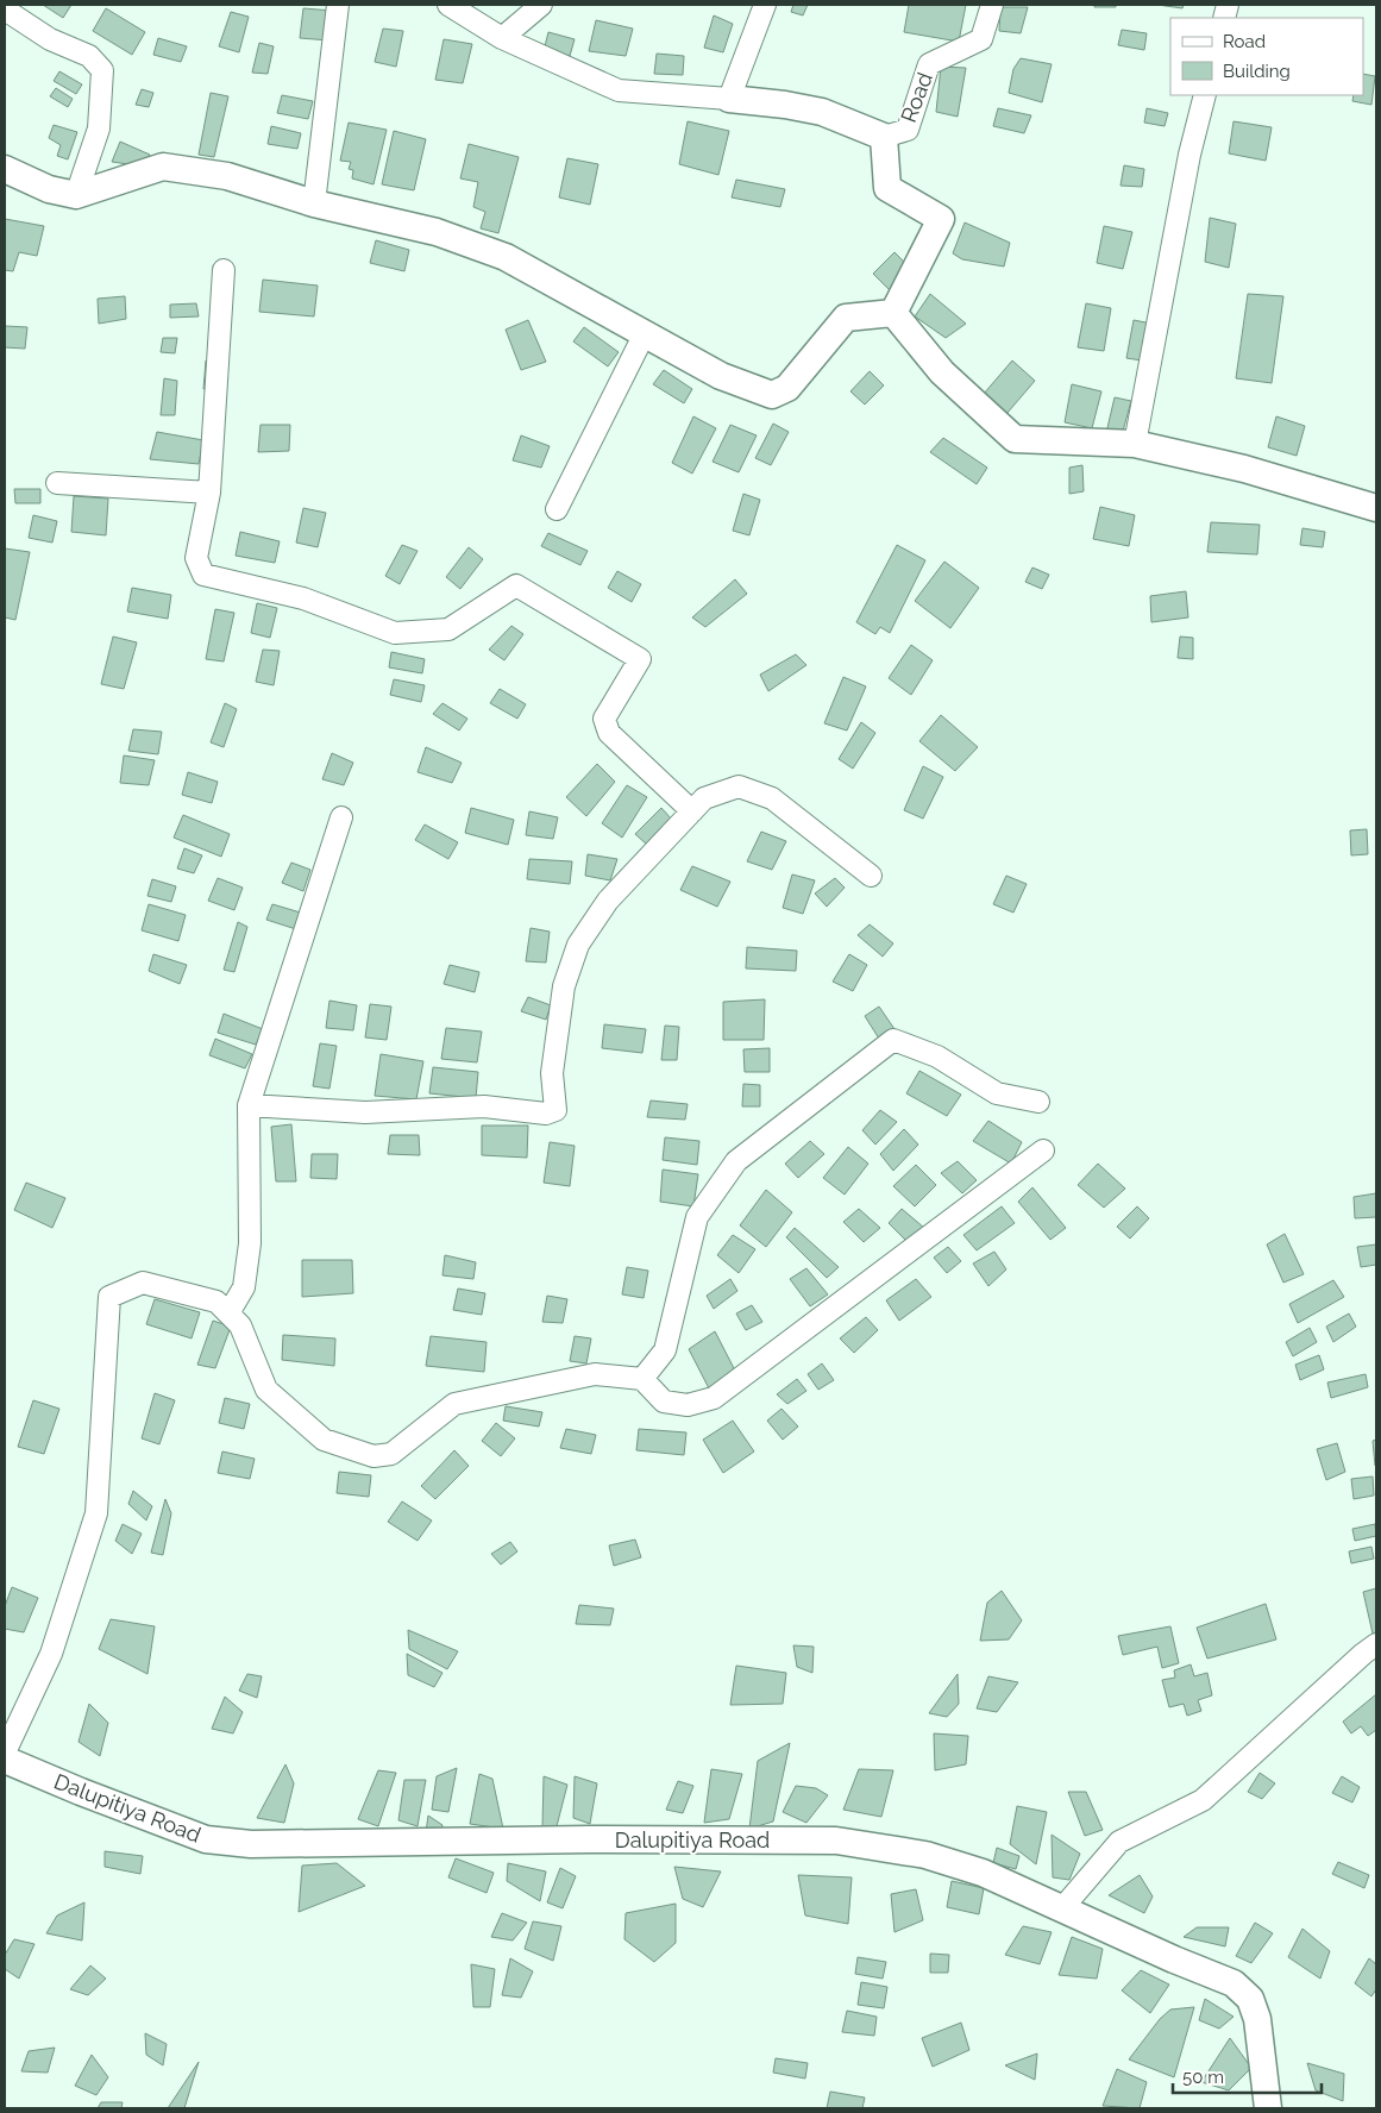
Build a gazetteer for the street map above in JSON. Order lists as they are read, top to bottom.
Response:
{
  "streets": {
    "street": ["Road", "Dalupitiya Road"]
  },
  "legend": ["Road", "Building"],
  "scale_bar": "50 m"
}
